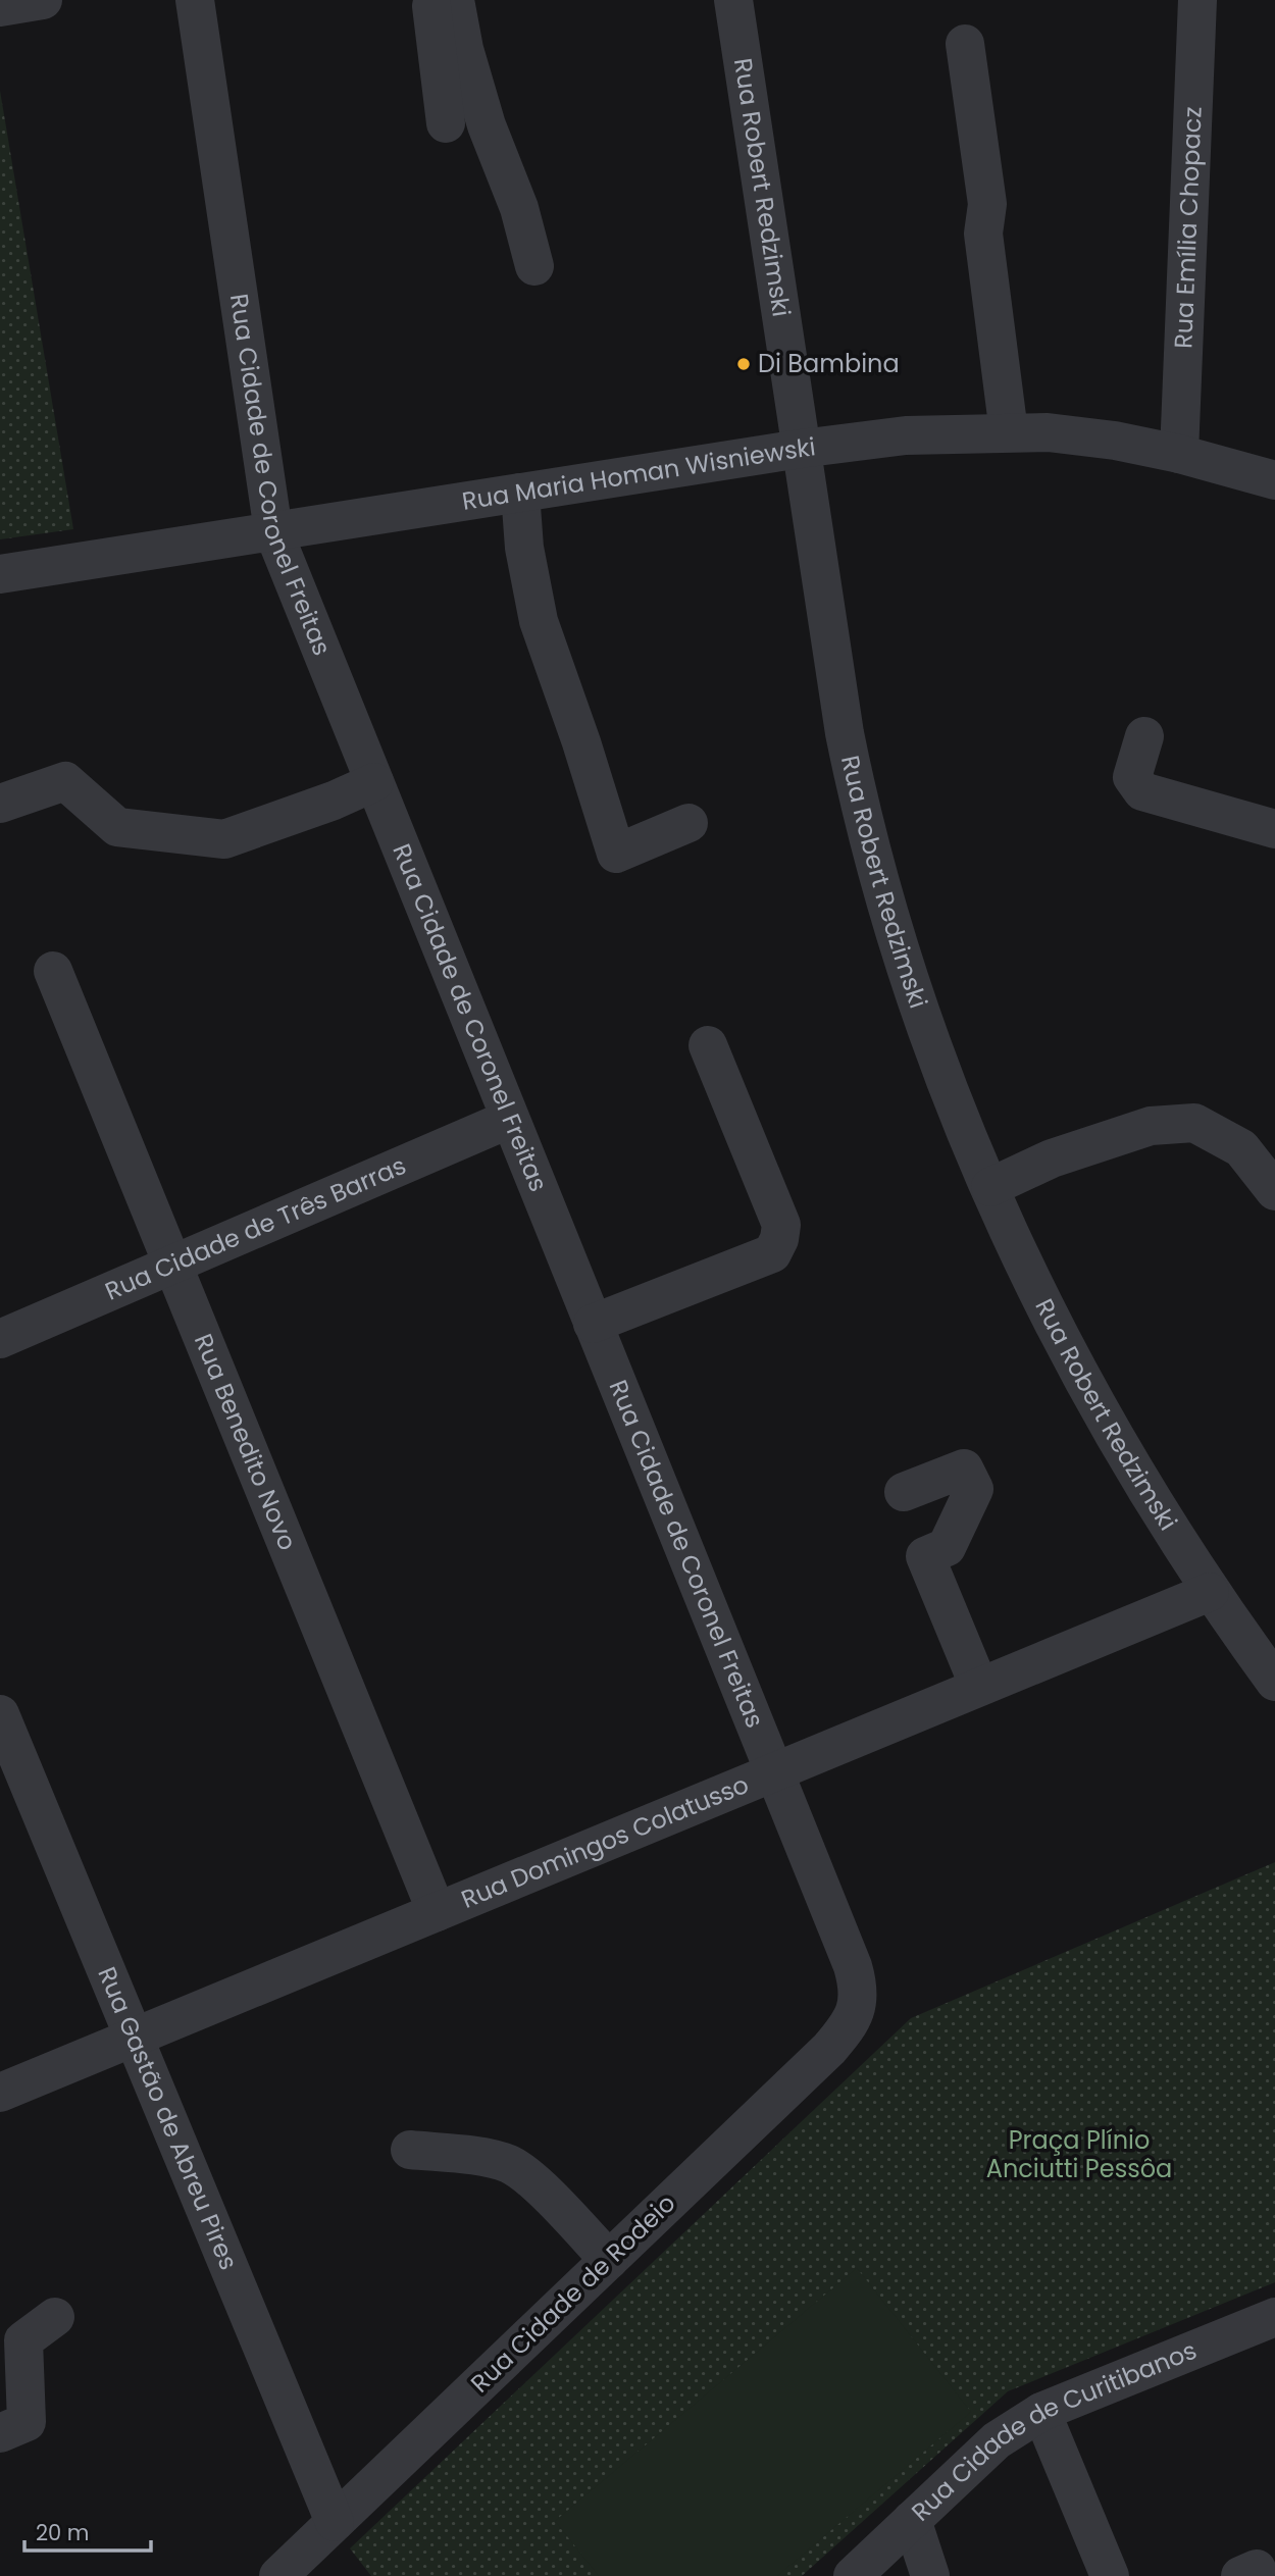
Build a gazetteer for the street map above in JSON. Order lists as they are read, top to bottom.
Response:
{
  "streets": {
    "street": [
      "Rua Robert Redzimski",
      "Rua Emília Chopacz",
      "Rua Cidade de Coronel Freitas",
      "Rua Maria Homan Wisniewski",
      "Rua Cidade de Três Barras",
      "Rua Benedito Novo",
      "Rua Domingos Colatusso",
      "Rua Gastão de Abreu Pires",
      "Rua Cidade de Rodeio",
      "Rua Cidade de Curitibanos"
    ]
  },
  "crossings": [
    ["Rua Robert Redzimski", "Rua Maria Homan Wisniewski"],
    ["Rua Robert Redzimski", "Rua Domingos Colatusso"],
    ["Rua Emília Chopacz", "Rua Maria Homan Wisniewski"],
    ["Rua Cidade de Coronel Freitas", "Rua Maria Homan Wisniewski"],
    ["Rua Cidade de Coronel Freitas", "Rua Cidade de Três Barras"],
    ["Rua Cidade de Coronel Freitas", "Rua Domingos Colatusso"],
    ["Rua Cidade de Coronel Freitas", "Rua Cidade de Rodeio"],
    ["Rua Cidade de Três Barras", "Rua Benedito Novo"],
    ["Rua Benedito Novo", "Rua Domingos Colatusso"],
    ["Rua Domingos Colatusso", "Rua Gastão de Abreu Pires"],
    ["Rua Gastão de Abreu Pires", "Rua Cidade de Rodeio"]
  ],
  "parks": ["Praça Plínio Anciutti Pessôa"],
  "places": ["Di Bambina"],
  "scale_bar": "20 m"
}
